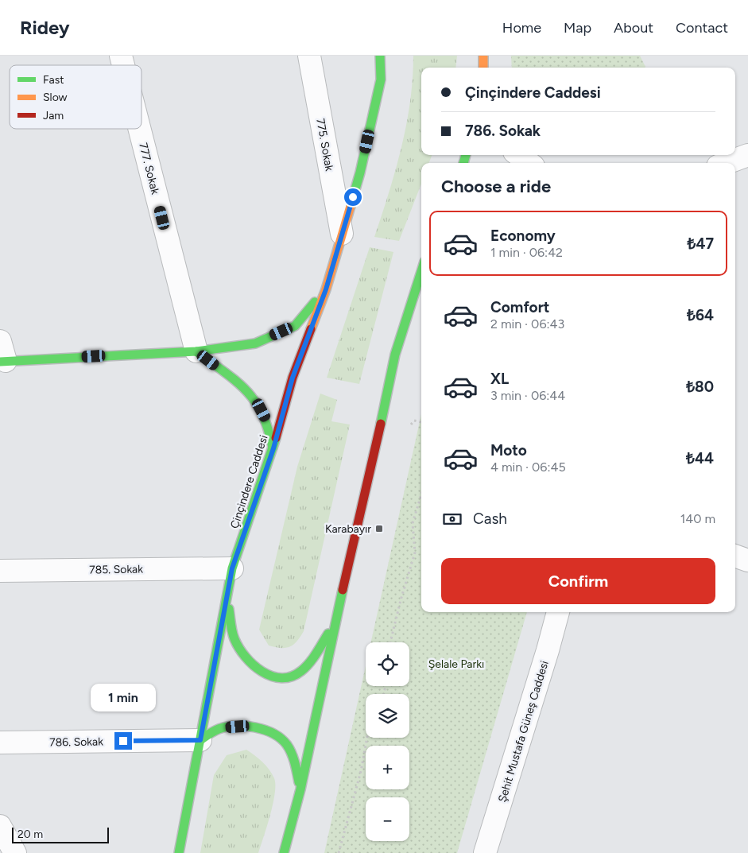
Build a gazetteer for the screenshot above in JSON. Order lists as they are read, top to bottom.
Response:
{
  "streets": {
    "main road": ["Çinçindere Caddesi"],
    "street": [
      "775. Sokak",
      "777. Sokak",
      "785. Sokak",
      "Şehit Mustafa Güneş Caddesi",
      "786. Sokak"
    ]
  },
  "crossings": [
    ["775. Sokak", "Çinçindere Caddesi"],
    ["Çinçindere Caddesi", "785. Sokak"],
    ["Çinçindere Caddesi", "786. Sokak"]
  ],
  "parks": ["Şelale Parkı"],
  "places": {
    "transit": ["Karabayır"]
  },
  "legend": ["Fast", "Slow", "Jam"],
  "scale_bar": "20 m",
  "page": {
    "header": "Ridey",
    "nav": [
      "Home",
      "Map",
      "About",
      "Contact"
    ],
    "banner": ["Çinçindere Caddesi", "786. Sokak"],
    "heading": "Choose a ride",
    "list": [
      {
        "name": "Economy",
        "note": "1 min · 06:42",
        "value": "₺47"
      },
      {
        "name": "Comfort",
        "note": "2 min · 06:43",
        "value": "₺64"
      },
      {
        "name": "XL",
        "note": "3 min · 06:44",
        "value": "₺80"
      },
      {
        "name": "Moto",
        "note": "4 min · 06:45",
        "value": "₺44"
      }
    ],
    "pay": ["Cash", "140 m"],
    "buttons": "Confirm",
    "map_buttons": ["+", "−"],
    "bubble": "1 min",
    "scale": "20 m"
  }
}
